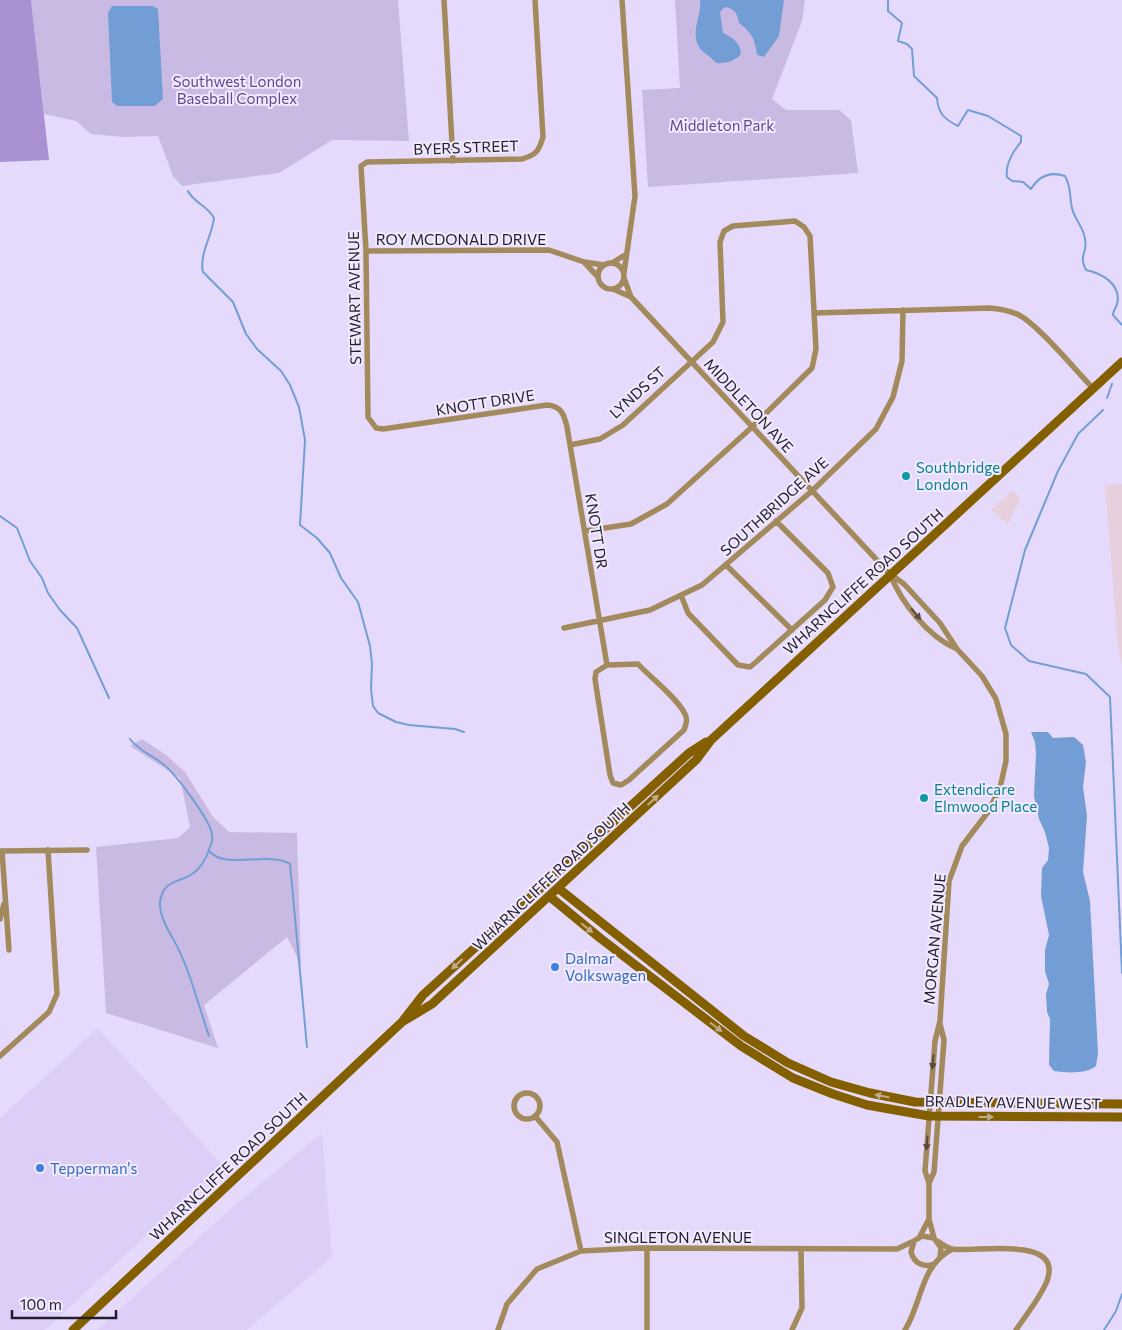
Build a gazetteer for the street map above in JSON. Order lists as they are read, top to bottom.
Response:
{
  "streets": {
    "main road": ["WHARNCLIFFE ROAD SOUTH", "BRADLEY AVENUE WEST"],
    "street": [
      "BYERS STREET",
      "ROY MCDONALD DRIVE",
      "STEWART AVENUE",
      "LYNDS ST",
      "KNOTT DRIVE",
      "MIDDLETON AVE",
      "SOUTHBRIDGE AVE",
      "KNOTT DR",
      "MORGAN AVENUE",
      "SINGLETON AVENUE"
    ]
  },
  "crossings": [
    ["BYERS STREET", "STEWART AVENUE"],
    ["ROY MCDONALD DRIVE", "STEWART AVENUE"],
    ["STEWART AVENUE", "KNOTT DRIVE"],
    ["LYNDS ST", "KNOTT DRIVE"],
    ["LYNDS ST", "MIDDLETON AVE"],
    ["LYNDS ST", "KNOTT DR"],
    ["KNOTT DRIVE", "KNOTT DR"],
    ["MIDDLETON AVE", "SOUTHBRIDGE AVE"],
    ["MIDDLETON AVE", "WHARNCLIFFE ROAD SOUTH"],
    ["MIDDLETON AVE", "MORGAN AVENUE"],
    ["SOUTHBRIDGE AVE", "KNOTT DR"],
    ["WHARNCLIFFE ROAD SOUTH", "MORGAN AVENUE"],
    ["WHARNCLIFFE ROAD SOUTH", "BRADLEY AVENUE WEST"],
    ["MORGAN AVENUE", "BRADLEY AVENUE WEST"],
    ["MORGAN AVENUE", "SINGLETON AVENUE"]
  ],
  "parks": ["Southwest London Baseball Complex", "Middleton Park"],
  "places": [
    "Southbridge London",
    "Extendicare Elmwood Place",
    "Dalmar Volkswagen",
    "Tepperman's"
  ],
  "scale_bar": "100 m"
}
